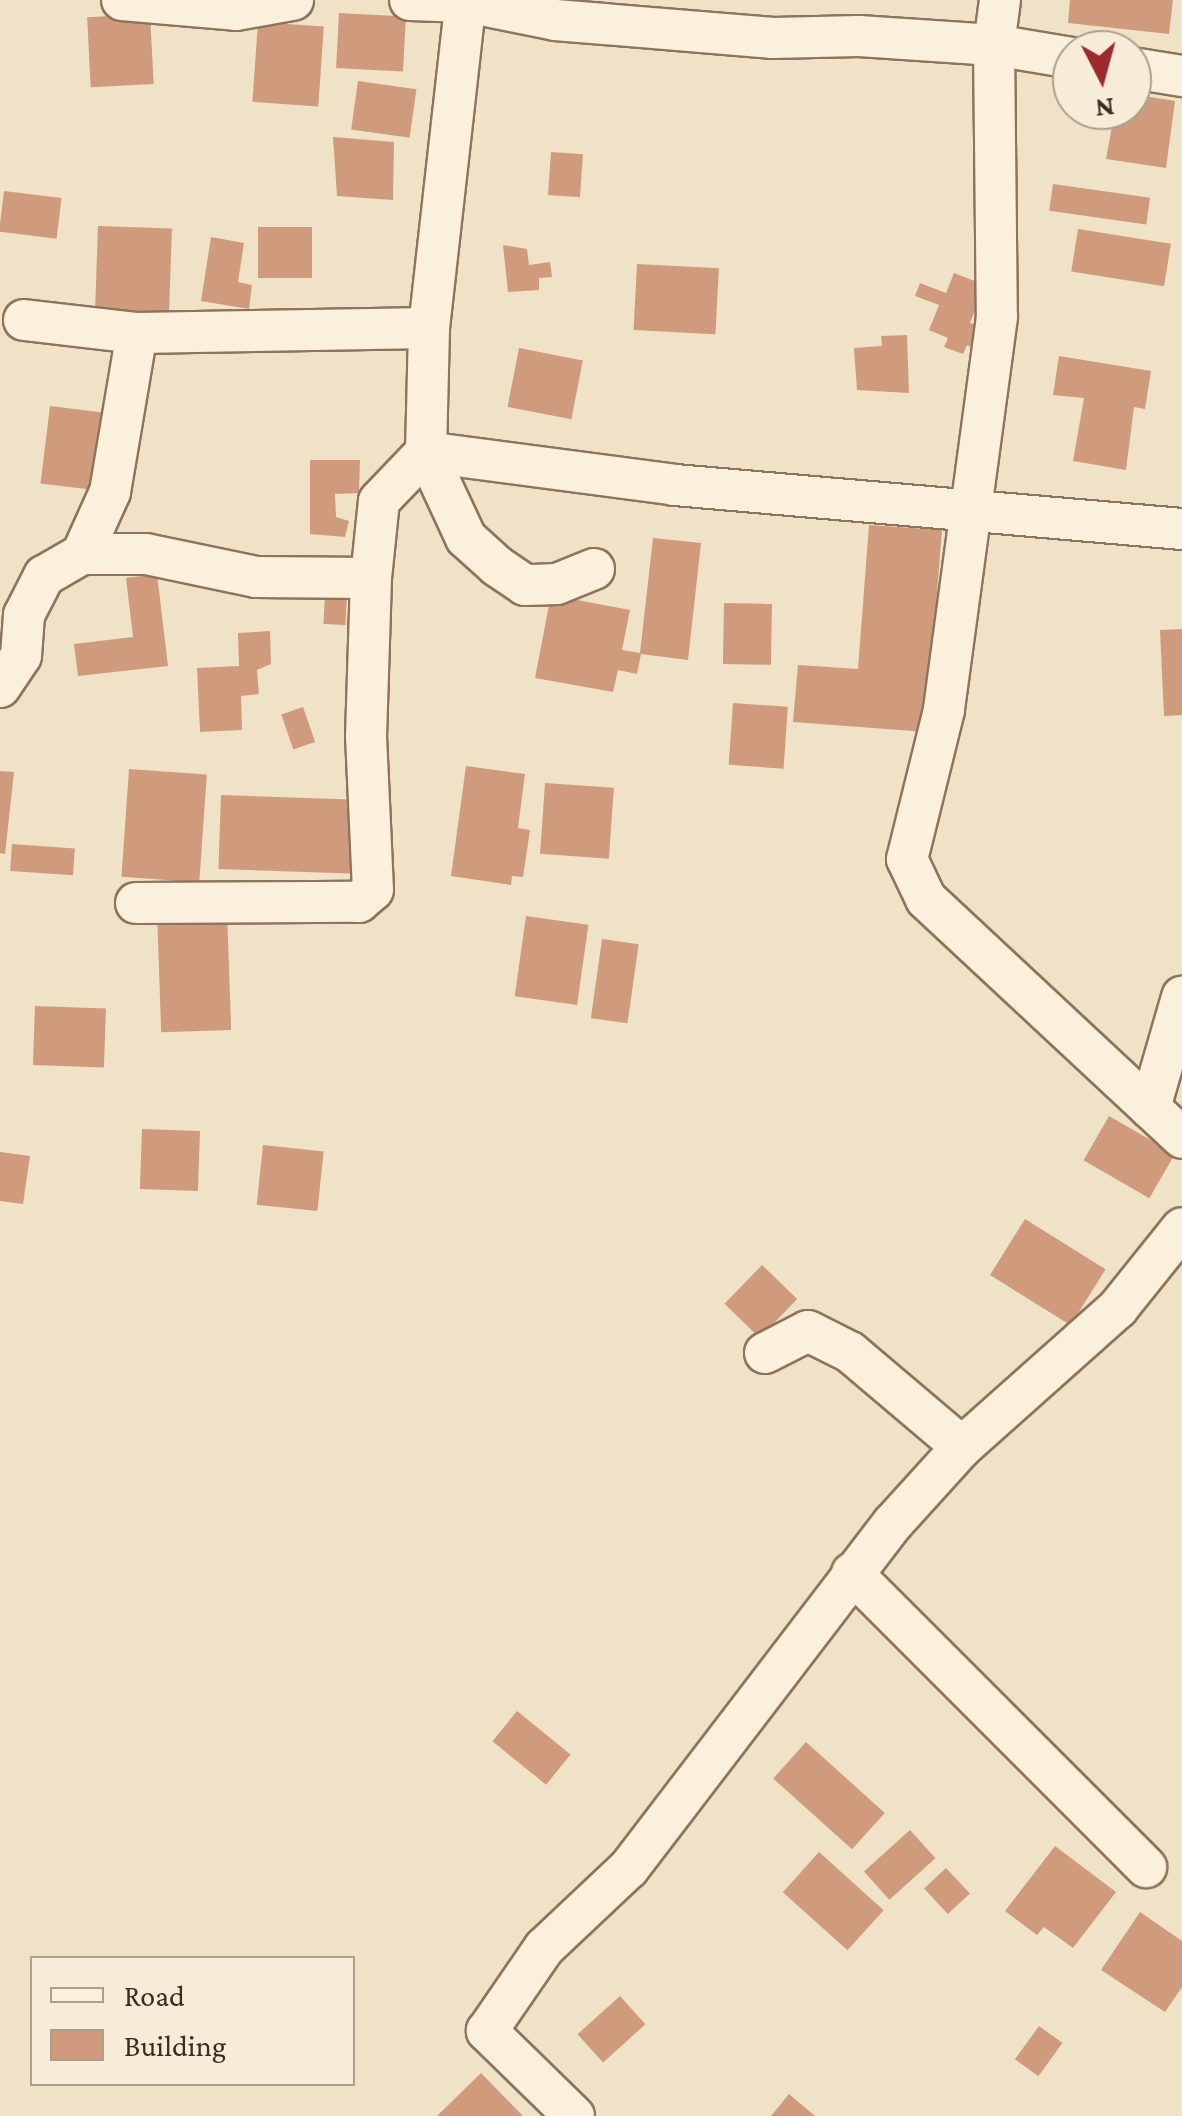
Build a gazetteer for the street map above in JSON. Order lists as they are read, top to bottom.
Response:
{
  "legend": ["Road", "Building"],
  "north": "bottom"
}
